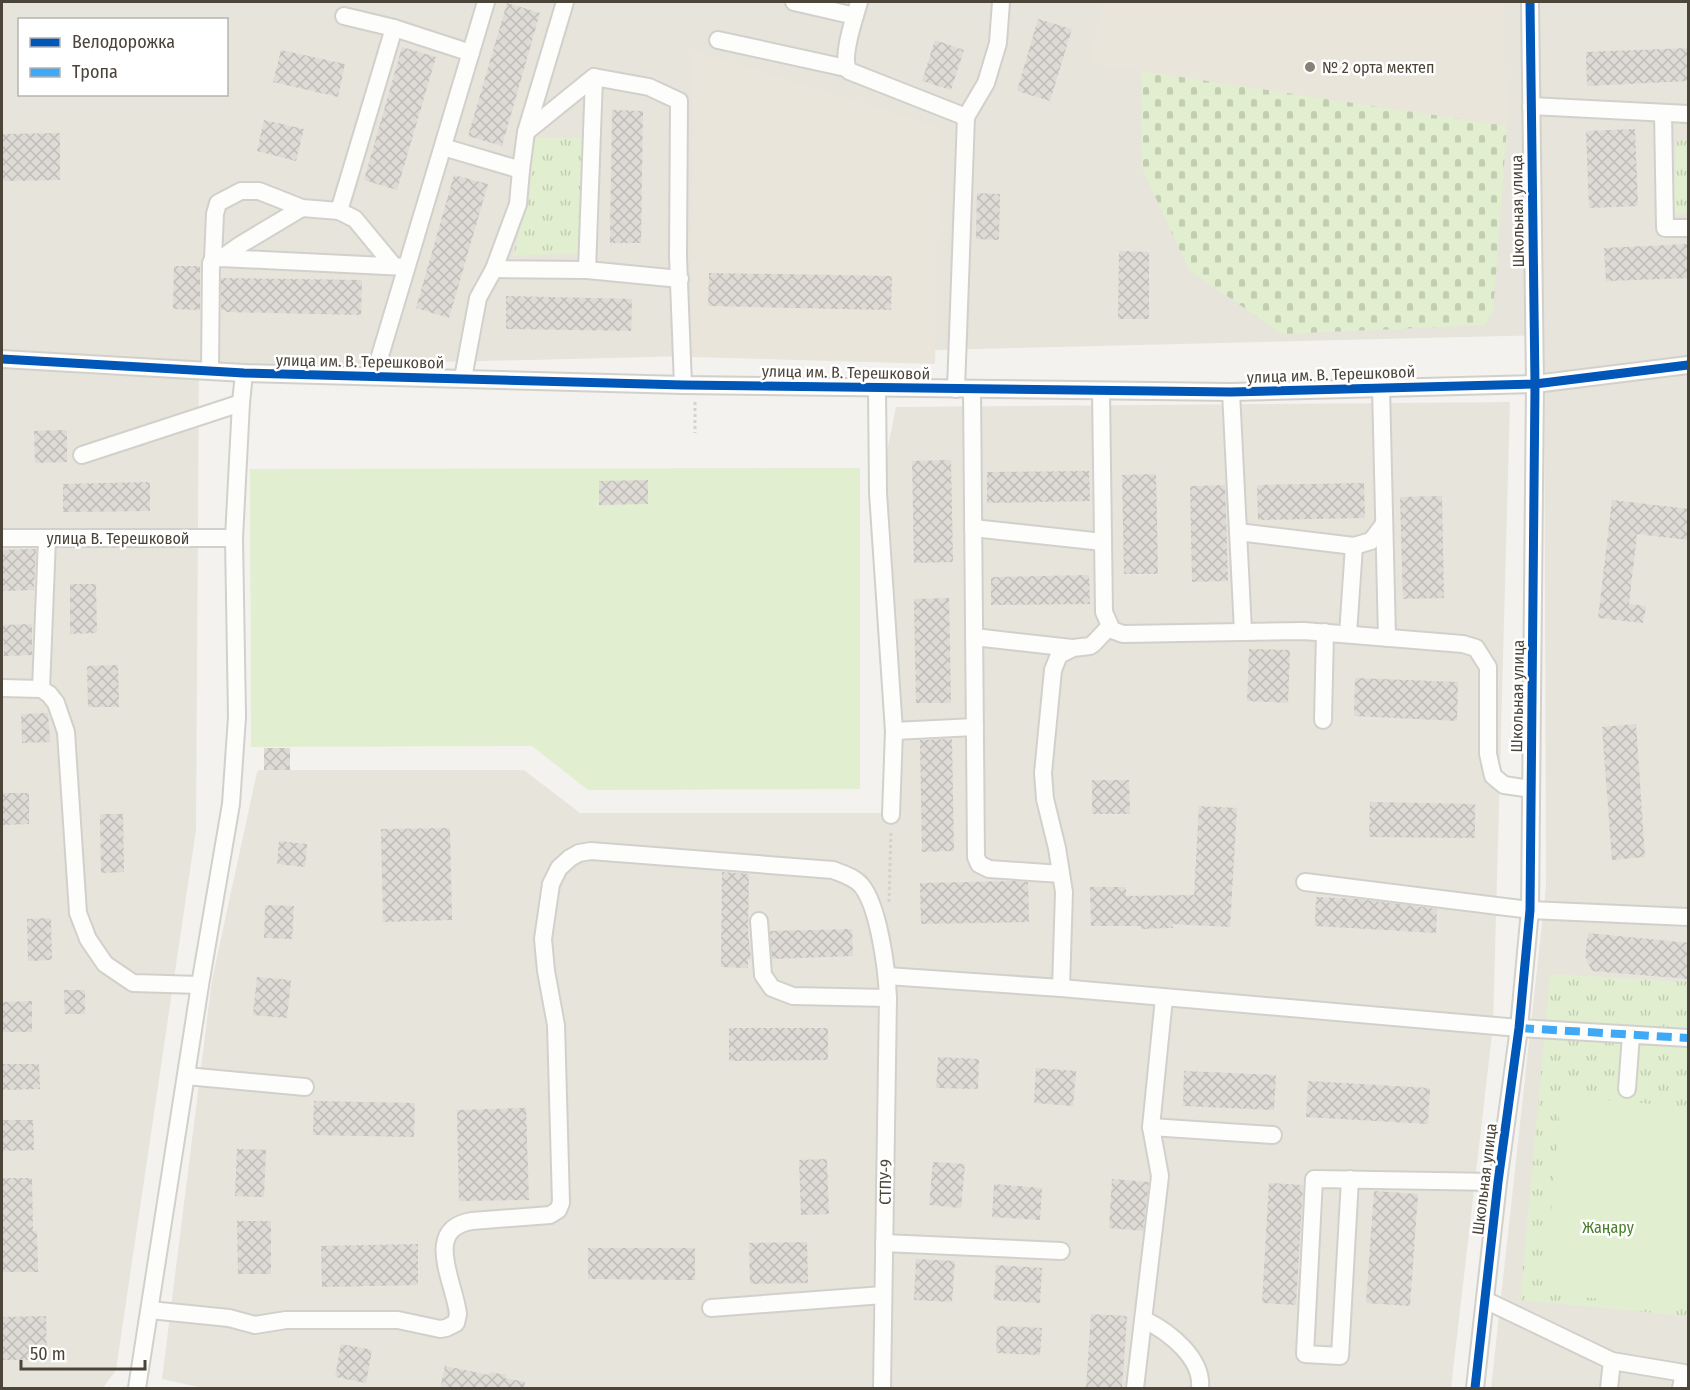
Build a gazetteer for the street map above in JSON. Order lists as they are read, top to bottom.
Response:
{
  "streets": {
    "street": [
      "Школьная улица",
      "улица им. В. Терешковой",
      "улица В. Терешковой",
      "СТПУ-9"
    ]
  },
  "crossings": [
    ["Школьная улица", "улица им. В. Терешковой"]
  ],
  "parks": ["Жаңару"],
  "places": ["№ 2 орта мектеп"],
  "legend": ["Велодорожка", "Тропа"],
  "scale_bar": "50 m"
}
